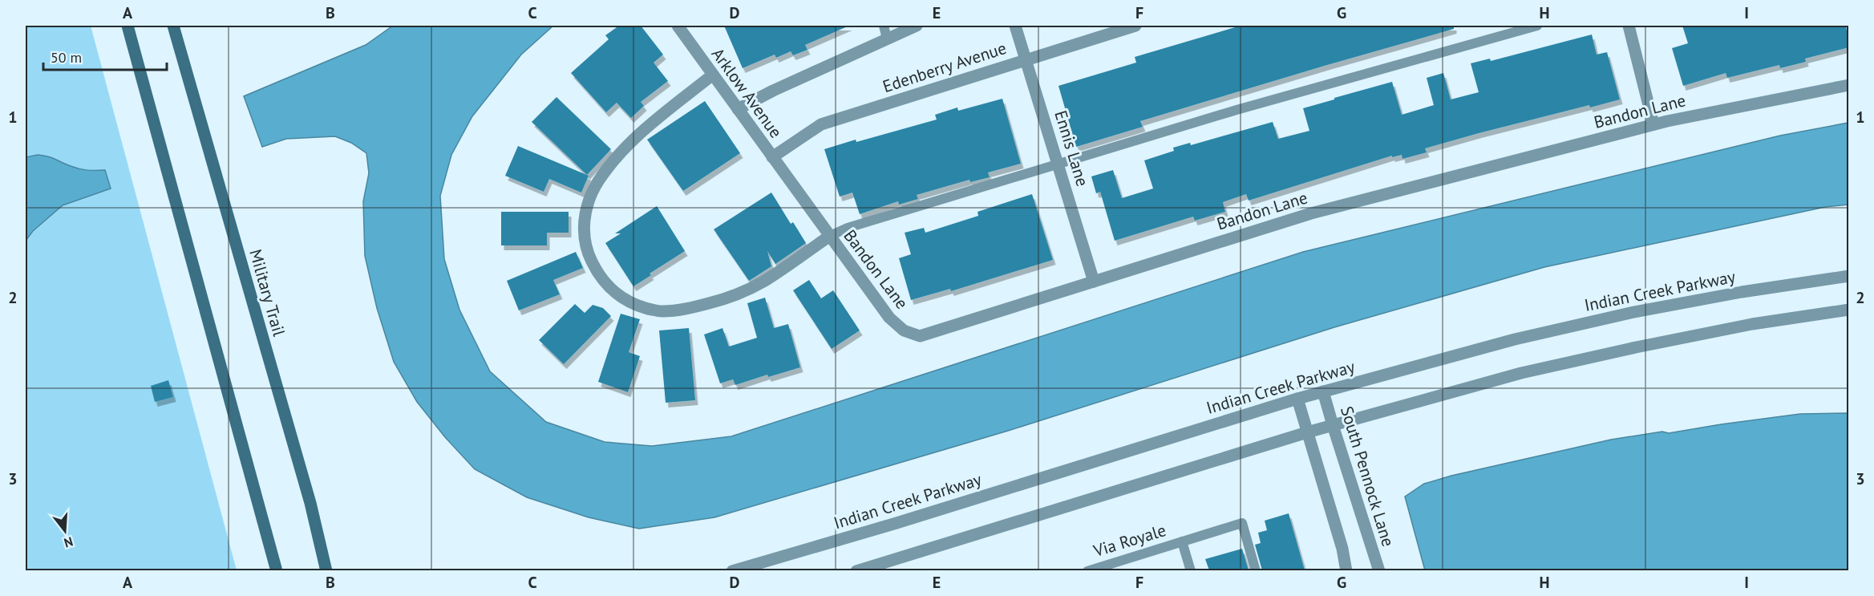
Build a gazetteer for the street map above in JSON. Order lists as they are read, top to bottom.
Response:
{
  "streets": {
    "main road": ["Military Trail"],
    "street": [
      "Edenberry Avenue",
      "Arklow Avenue",
      "Bandon Lane",
      "Ennis Lane",
      "Indian Creek Parkway",
      "South Pennock Lane"
    ],
    "lane": ["Via Royale"]
  },
  "crossings": [
    ["Edenberry Avenue", "Arklow Avenue"],
    ["Edenberry Avenue", "Bandon Lane"],
    ["Edenberry Avenue", "Ennis Lane"],
    ["Arklow Avenue", "Bandon Lane"],
    ["Bandon Lane", "Ennis Lane"],
    ["Indian Creek Parkway", "South Pennock Lane"]
  ],
  "scale_bar": "50 m",
  "north": "bottom",
  "grid": {
    "columns": [
      "A",
      "B",
      "C",
      "D",
      "E",
      "F",
      "G",
      "H",
      "I"
    ],
    "rows": ["1", "2", "3"]
  }
}
